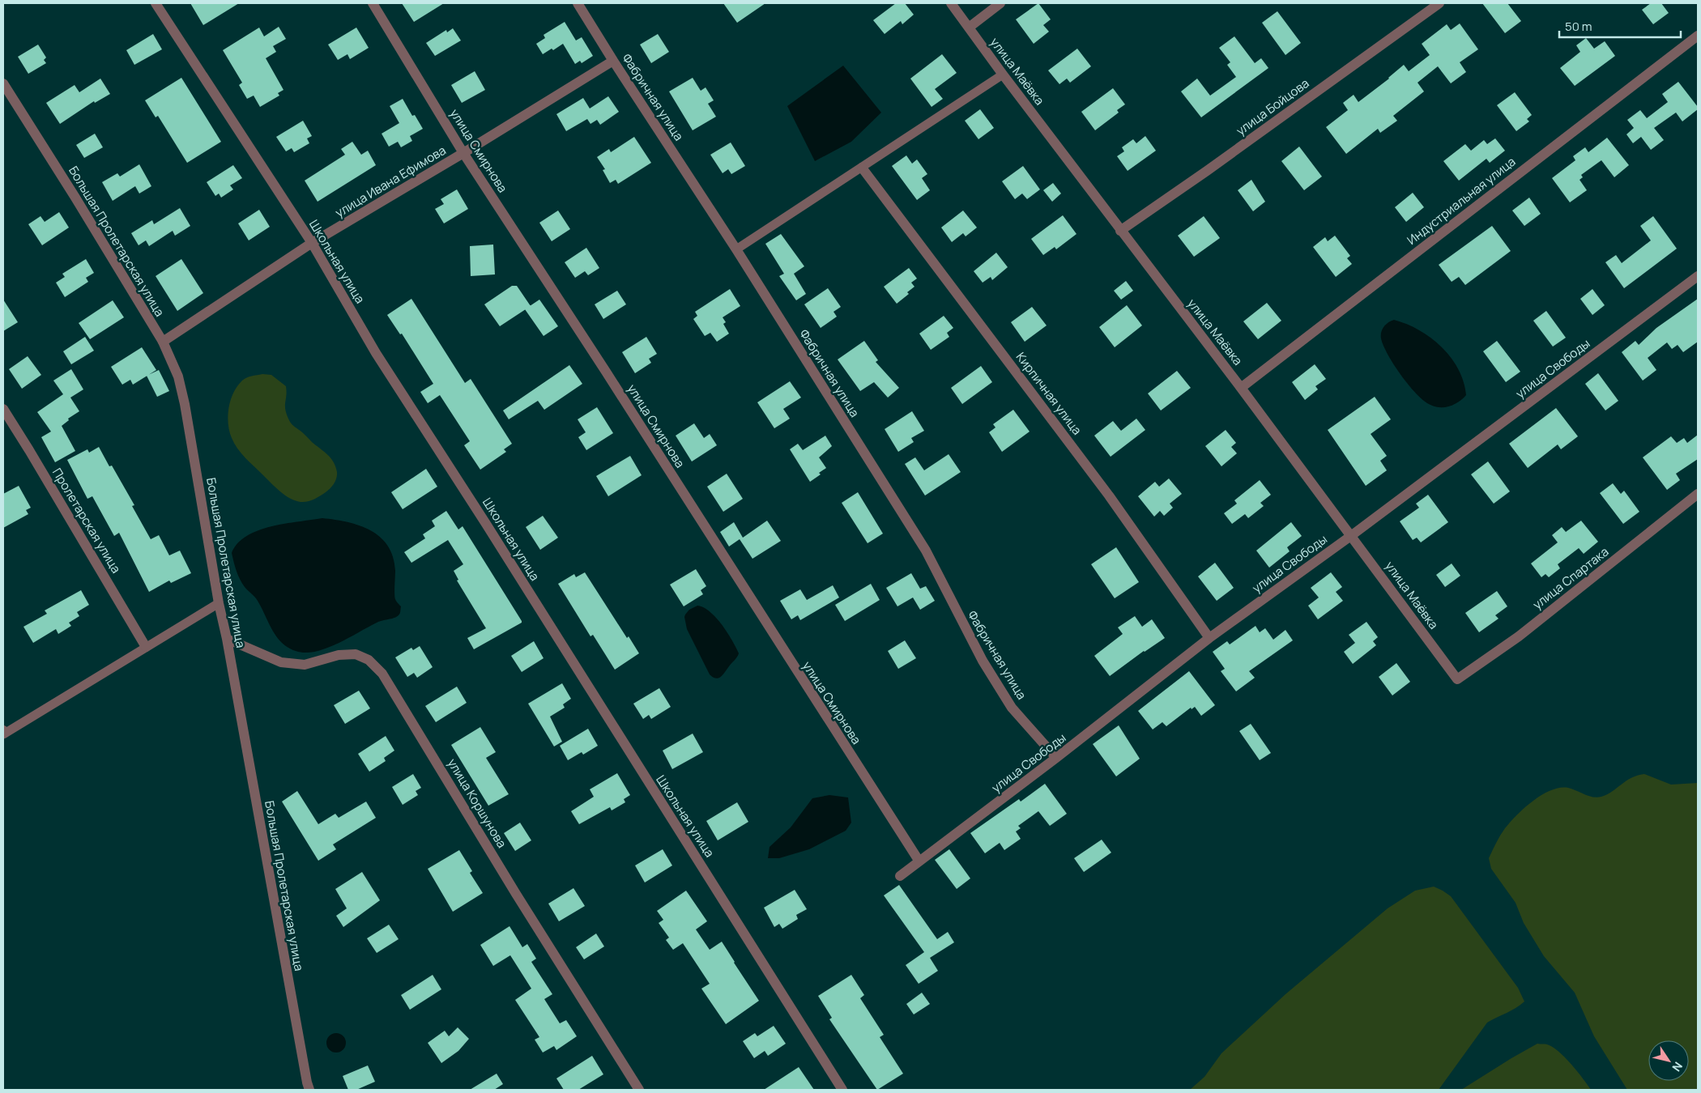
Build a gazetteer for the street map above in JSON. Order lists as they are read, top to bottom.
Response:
{
  "streets": {
    "street": [
      "улица Маёвка",
      "Фабричная улица",
      "улица Бойцова",
      "улица Смирнова",
      "улица Ивана Ефимова",
      "Индустриальная улица",
      "Большая Пролетарская улица",
      "Школьная улица",
      "улица Свободы",
      "Кирпичная улица",
      "Пролетарская улица",
      "улица Спартака",
      "улица Коршунова"
    ]
  },
  "crossings": [
    ["улица Маёвка", "улица Бойцова"],
    ["улица Маёвка", "Индустриальная улица"],
    ["улица Маёвка", "улица Свободы"],
    ["улица Маёвка", "улица Спартака"],
    ["Фабричная улица", "улица Ивана Ефимова"],
    ["Фабричная улица", "улица Свободы"],
    ["улица Смирнова", "улица Ивана Ефимова"],
    ["улица Смирнова", "улица Свободы"],
    ["улица Ивана Ефимова", "Большая Пролетарская улица"],
    ["улица Ивана Ефимова", "Школьная улица"],
    ["Большая Пролетарская улица", "улица Коршунова"],
    ["улица Свободы", "Кирпичная улица"]
  ],
  "scale_bar": "50 m",
  "north": "bottom right"
}
